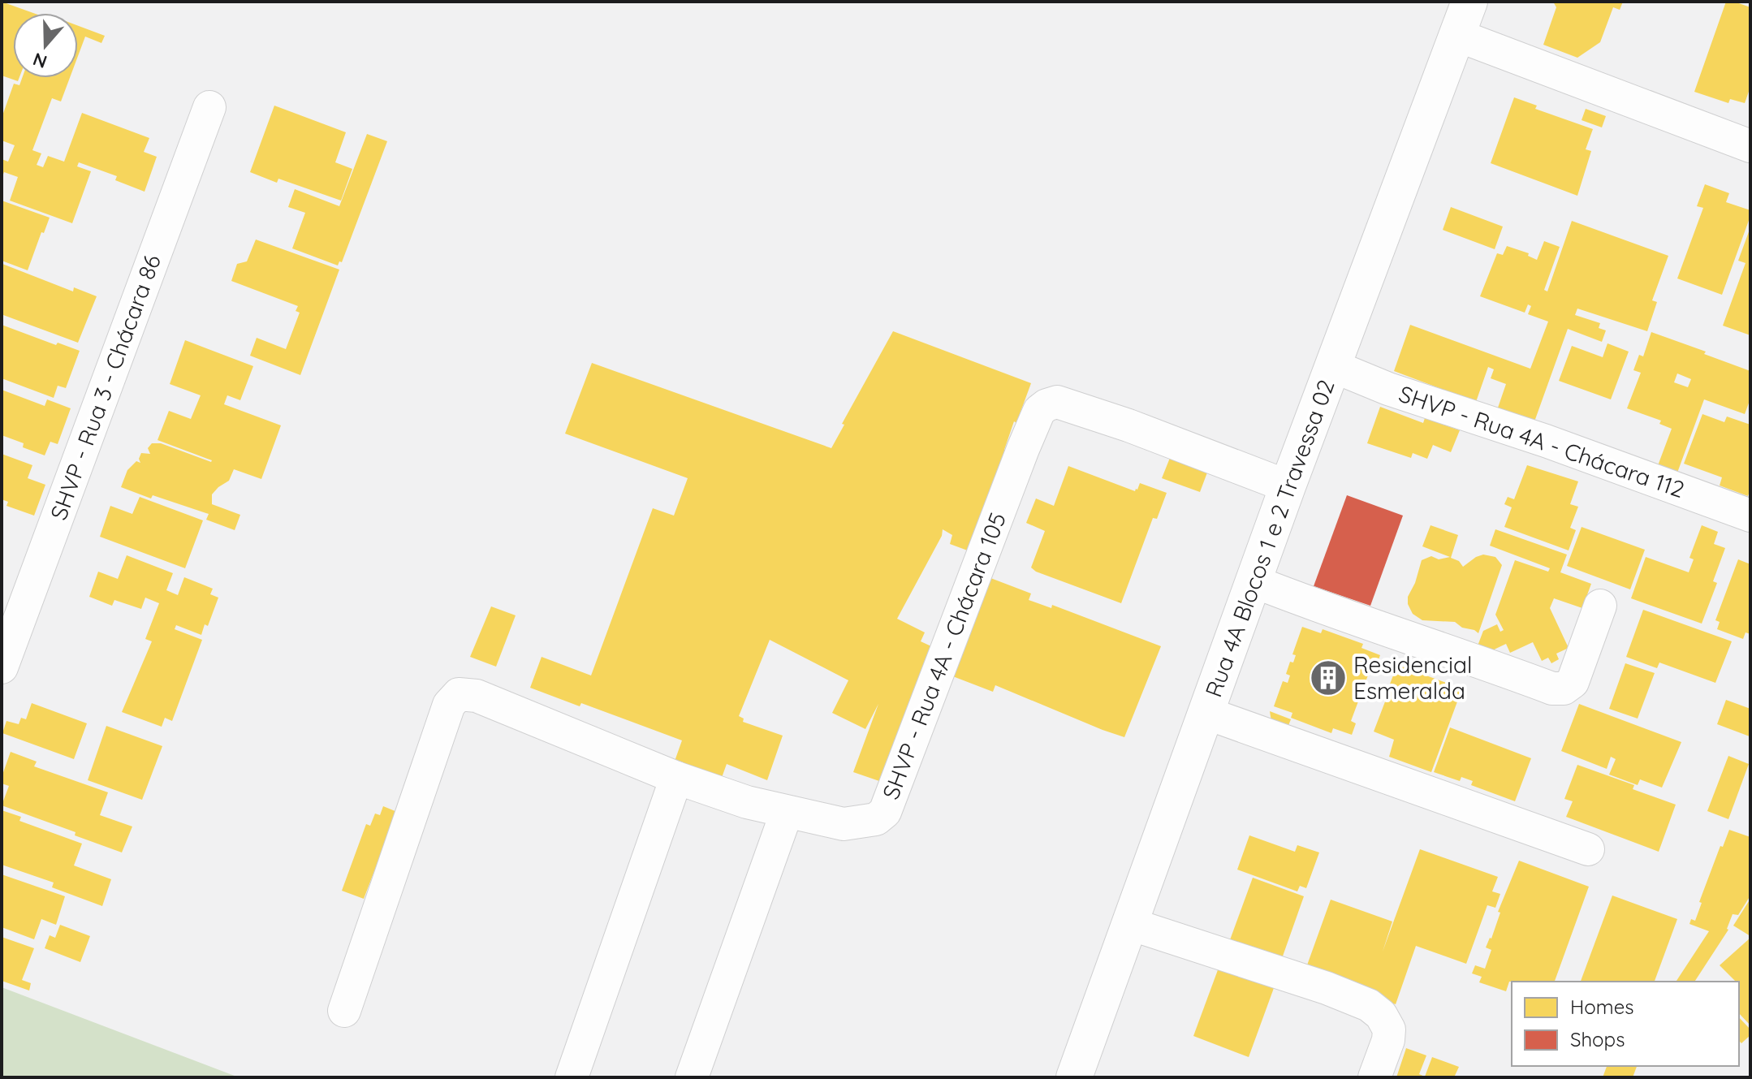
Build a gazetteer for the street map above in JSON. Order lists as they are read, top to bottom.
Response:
{
  "streets": {
    "street": [
      "SHVP - Rua 3 - Chácara 86",
      "SHVP - Rua 4A - Chácara 112",
      "Rua 4A Blocos 1 e 2 Travessa 02",
      "SHVP - Rua 4A - Chácara 105"
    ]
  },
  "crossings": [
    ["SHVP - Rua 4A - Chácara 112", "Rua 4A Blocos 1 e 2 Travessa 02"],
    ["Rua 4A Blocos 1 e 2 Travessa 02", "SHVP - Rua 4A - Chácara 105"]
  ],
  "places": {
    "building": ["Residencial Esmeralda"]
  },
  "legend": ["Homes", "Shops"],
  "north": "bottom"
}
